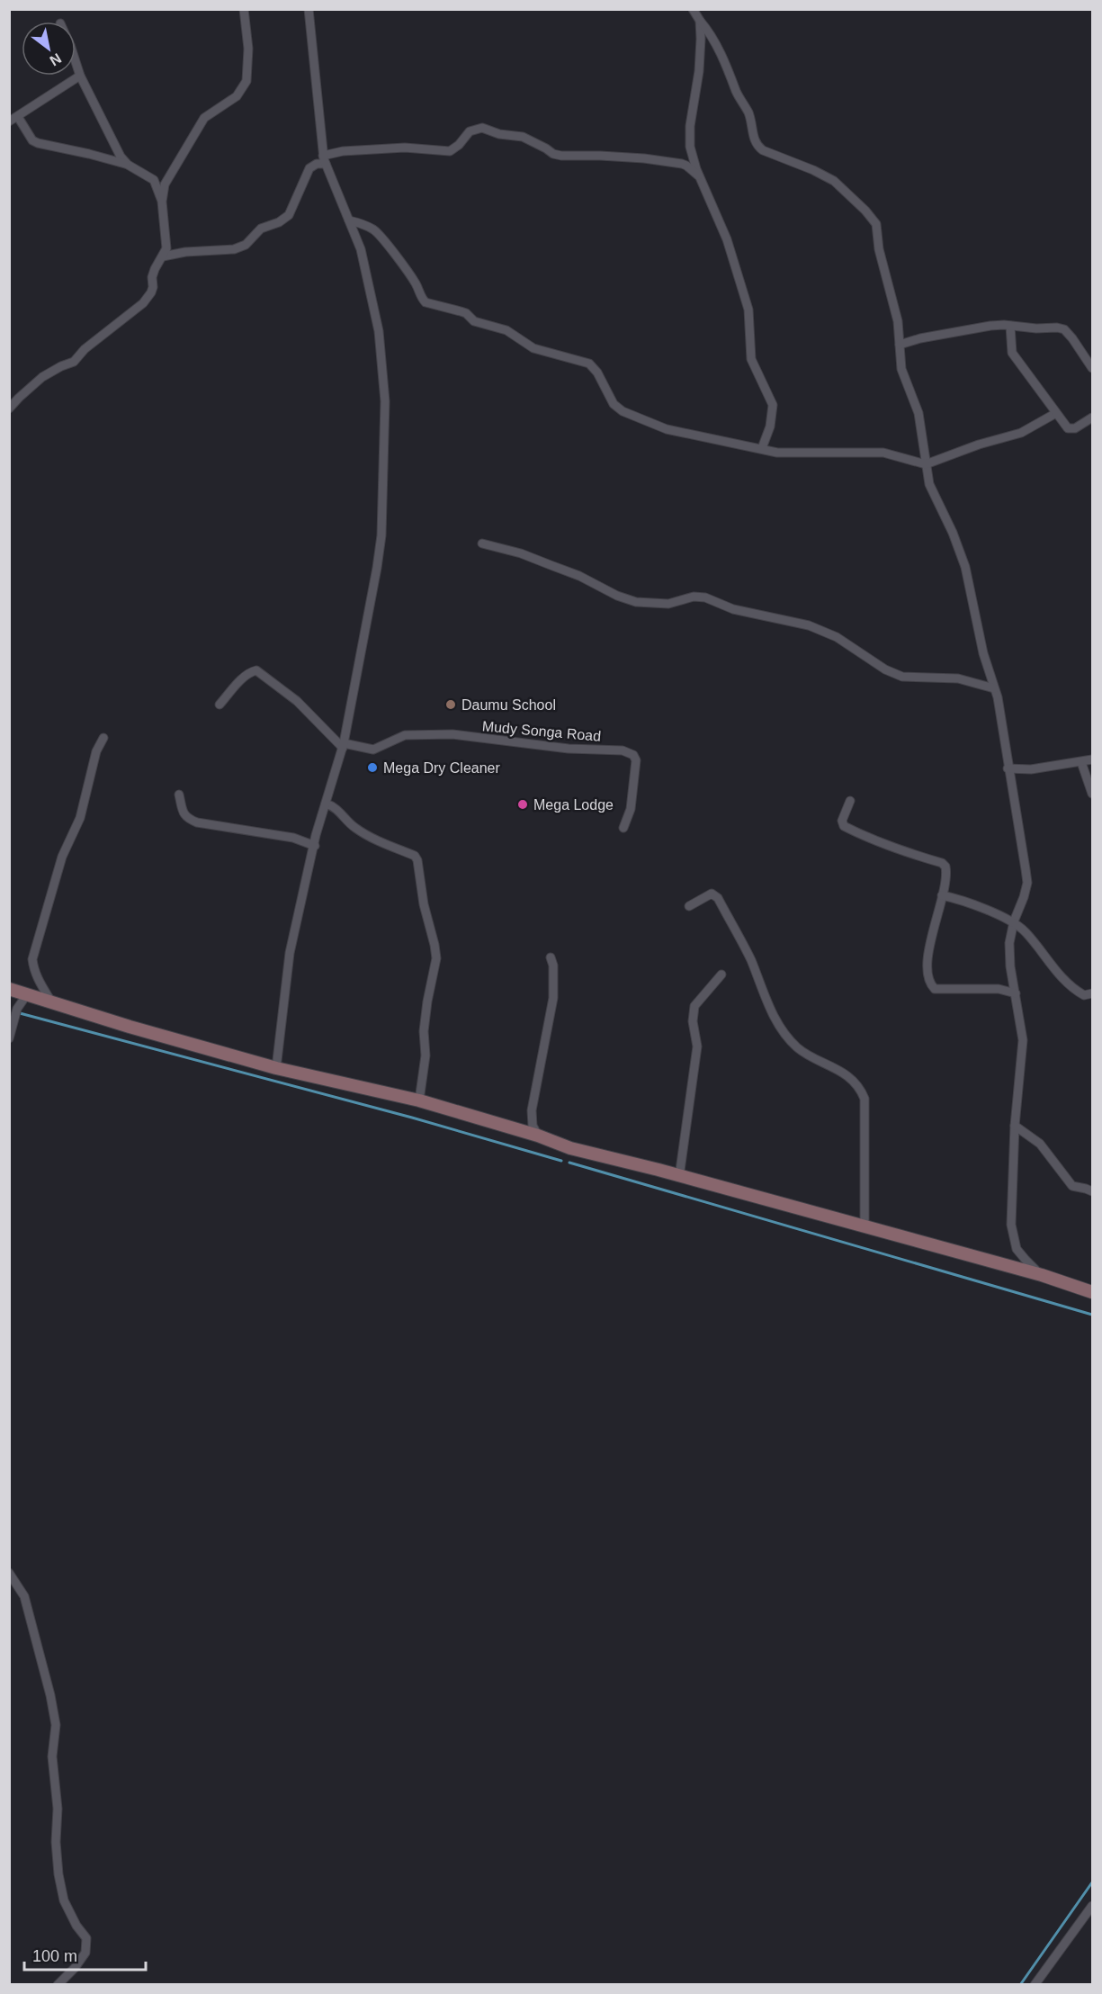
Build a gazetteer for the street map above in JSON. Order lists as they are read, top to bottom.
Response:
{
  "streets": {
    "street": ["Mudy Songa Road"]
  },
  "places": ["Daumu School", "Mega Dry Cleaner", "Mega Lodge"],
  "scale_bar": "100 m",
  "north": "bottom right"
}
